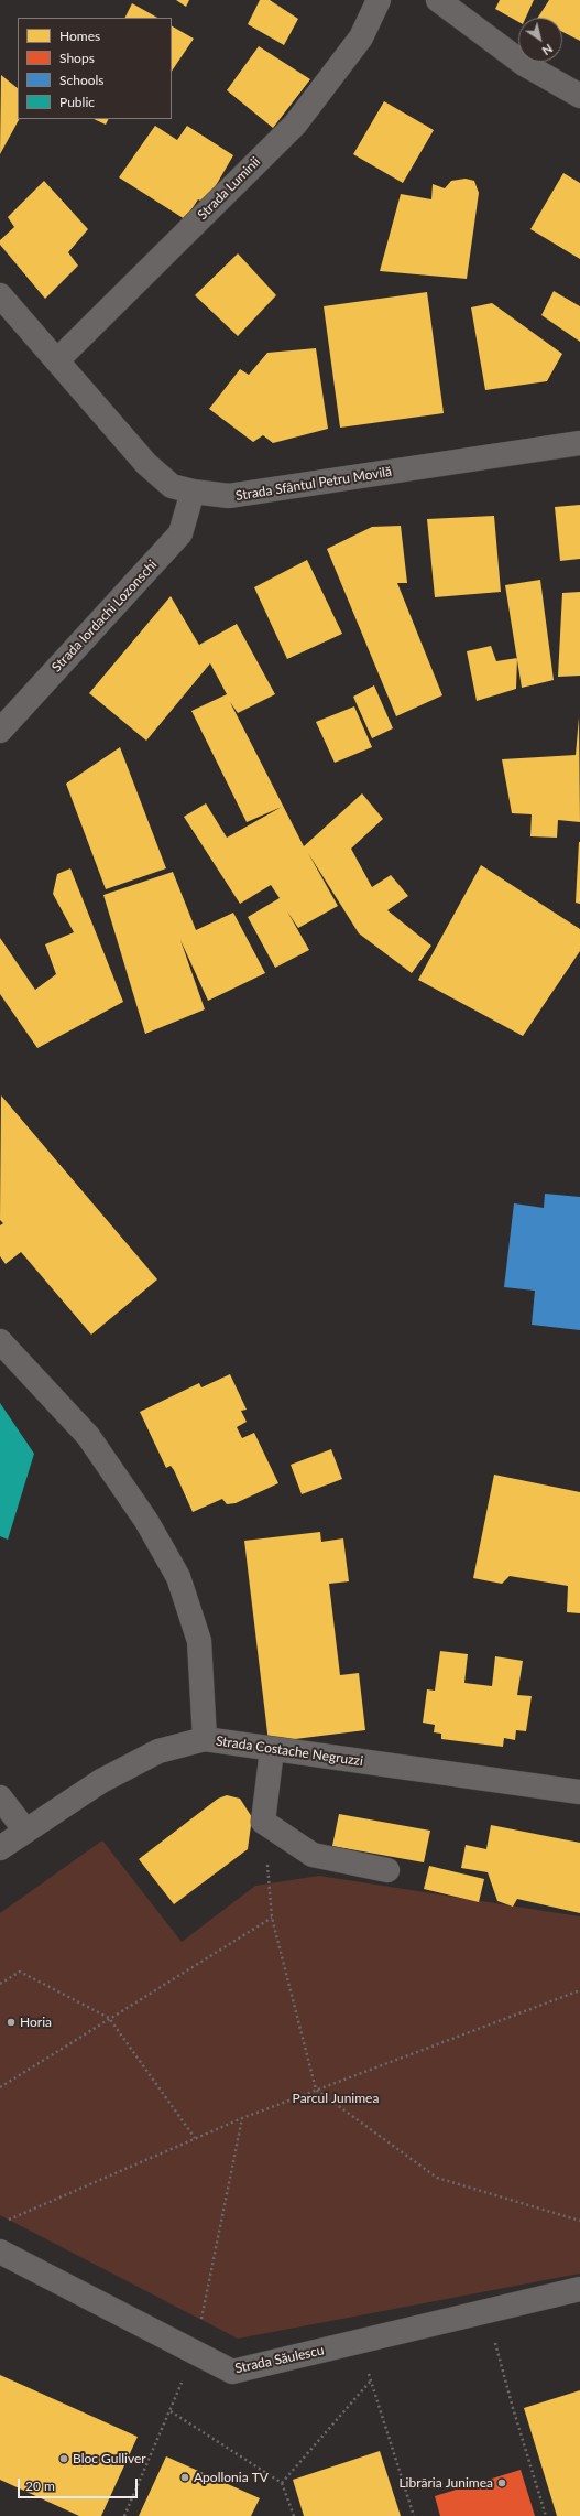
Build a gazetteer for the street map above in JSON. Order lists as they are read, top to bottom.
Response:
{
  "streets": {
    "street": [
      "Strada Luminii",
      "Strada Sfântul Petru Movilă",
      "Strada Iordachi Lozonschi",
      "Strada Costache Negruzzi",
      "Strada Săulescu"
    ]
  },
  "crossings": [
    ["Strada Luminii", "Strada Sfântul Petru Movilă"],
    ["Strada Sfântul Petru Movilă", "Strada Iordachi Lozonschi"]
  ],
  "parks": ["Parcul Junimea"],
  "places": [
    "Horia",
    "Bloc Gulliver",
    "Apollonia TV",
    "Librăria Junimea"
  ],
  "legend": [
    "Homes",
    "Shops",
    "Schools",
    "Public"
  ],
  "scale_bar": "20 m",
  "north": "bottom right"
}
